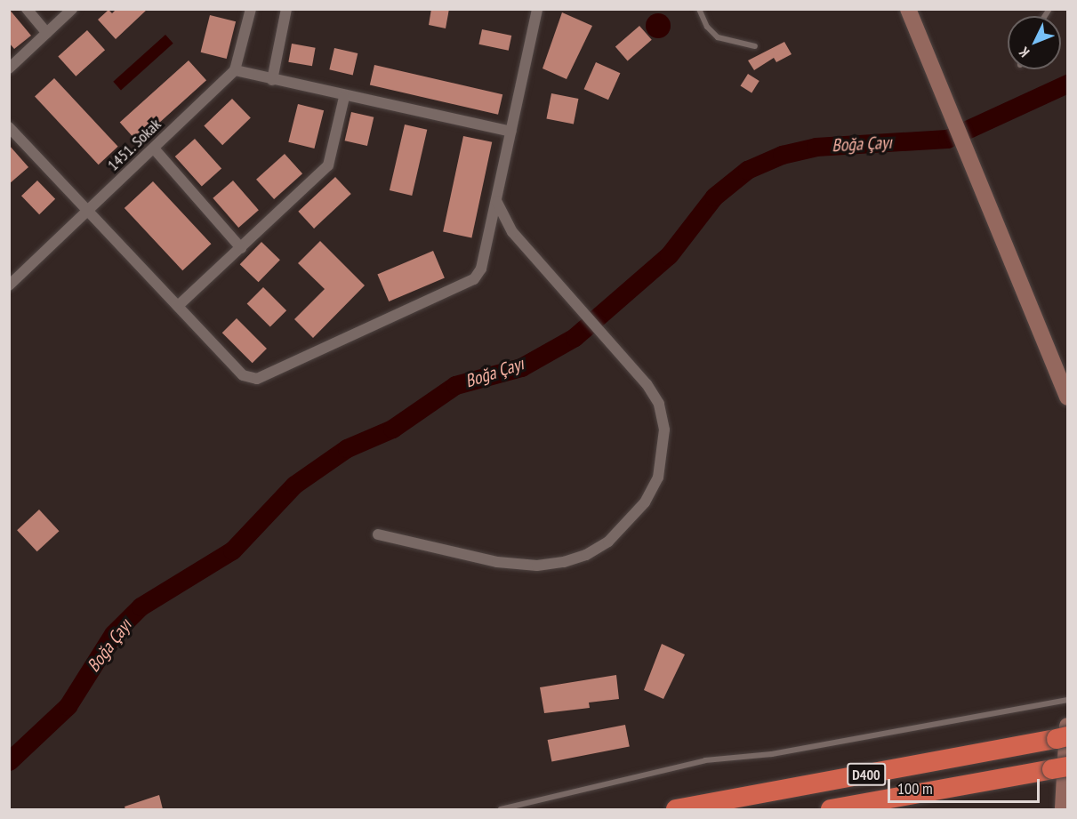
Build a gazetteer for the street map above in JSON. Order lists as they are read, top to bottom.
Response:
{
  "streets": {
    "highway": ["D400"],
    "street": ["1451. Sokak"]
  },
  "water": ["Boğa Çayı"],
  "scale_bar": "100 m",
  "north": "bottom left"
}
